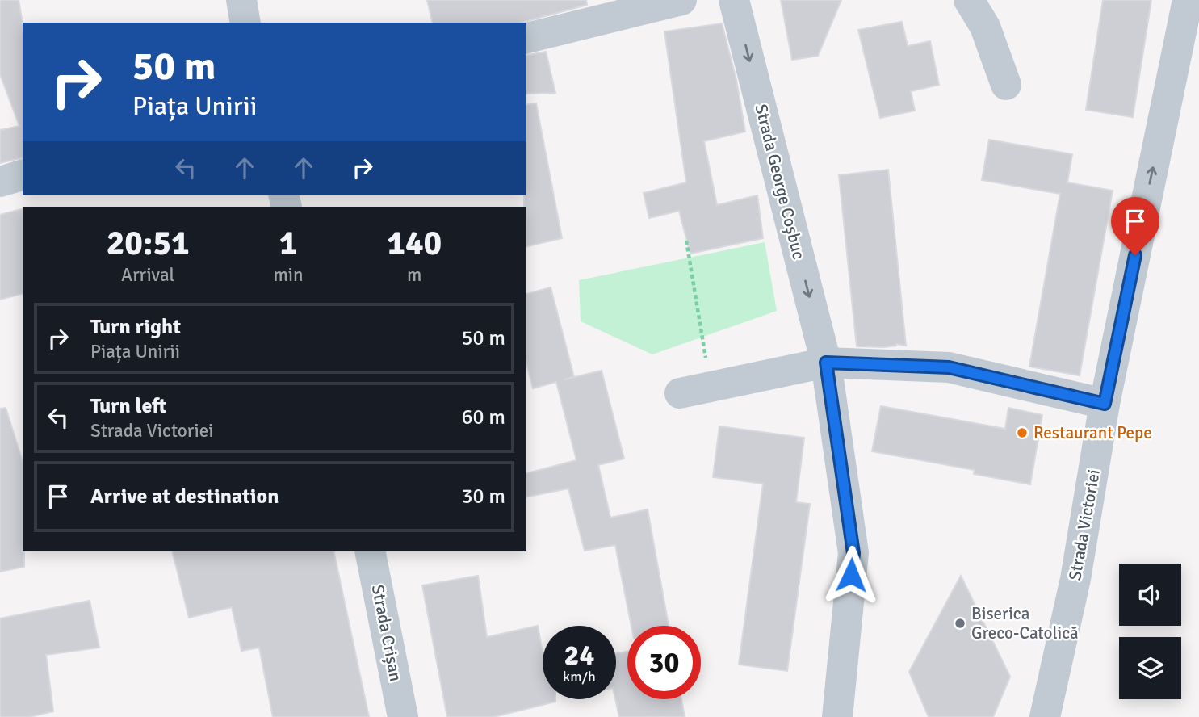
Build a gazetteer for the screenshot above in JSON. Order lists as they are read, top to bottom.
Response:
{
  "streets": {
    "street": ["Strada George Coșbuc", "Strada Victoriei", "Strada Crișan"]
  },
  "one_way": ["Strada George Coșbuc", "Strada Victoriei"],
  "places": ["Restaurant Pepe", "Biserica Greco-Catolică"],
  "page": {
    "turn": ["50 m", "Piața Unirii"],
    "eta": [
      "20:51",
      "Arrival",
      "1",
      "min",
      "140",
      "m"
    ],
    "list": [
      {
        "name": "Turn right",
        "note": "Piața Unirii",
        "value": "50 m"
      },
      {
        "name": "Turn left",
        "note": "Strada Victoriei",
        "value": "60 m"
      },
      {
        "name": "Arrive at destination",
        "value": "30 m"
      }
    ],
    "speed": "24 km/h",
    "limit": "30"
  }
}
